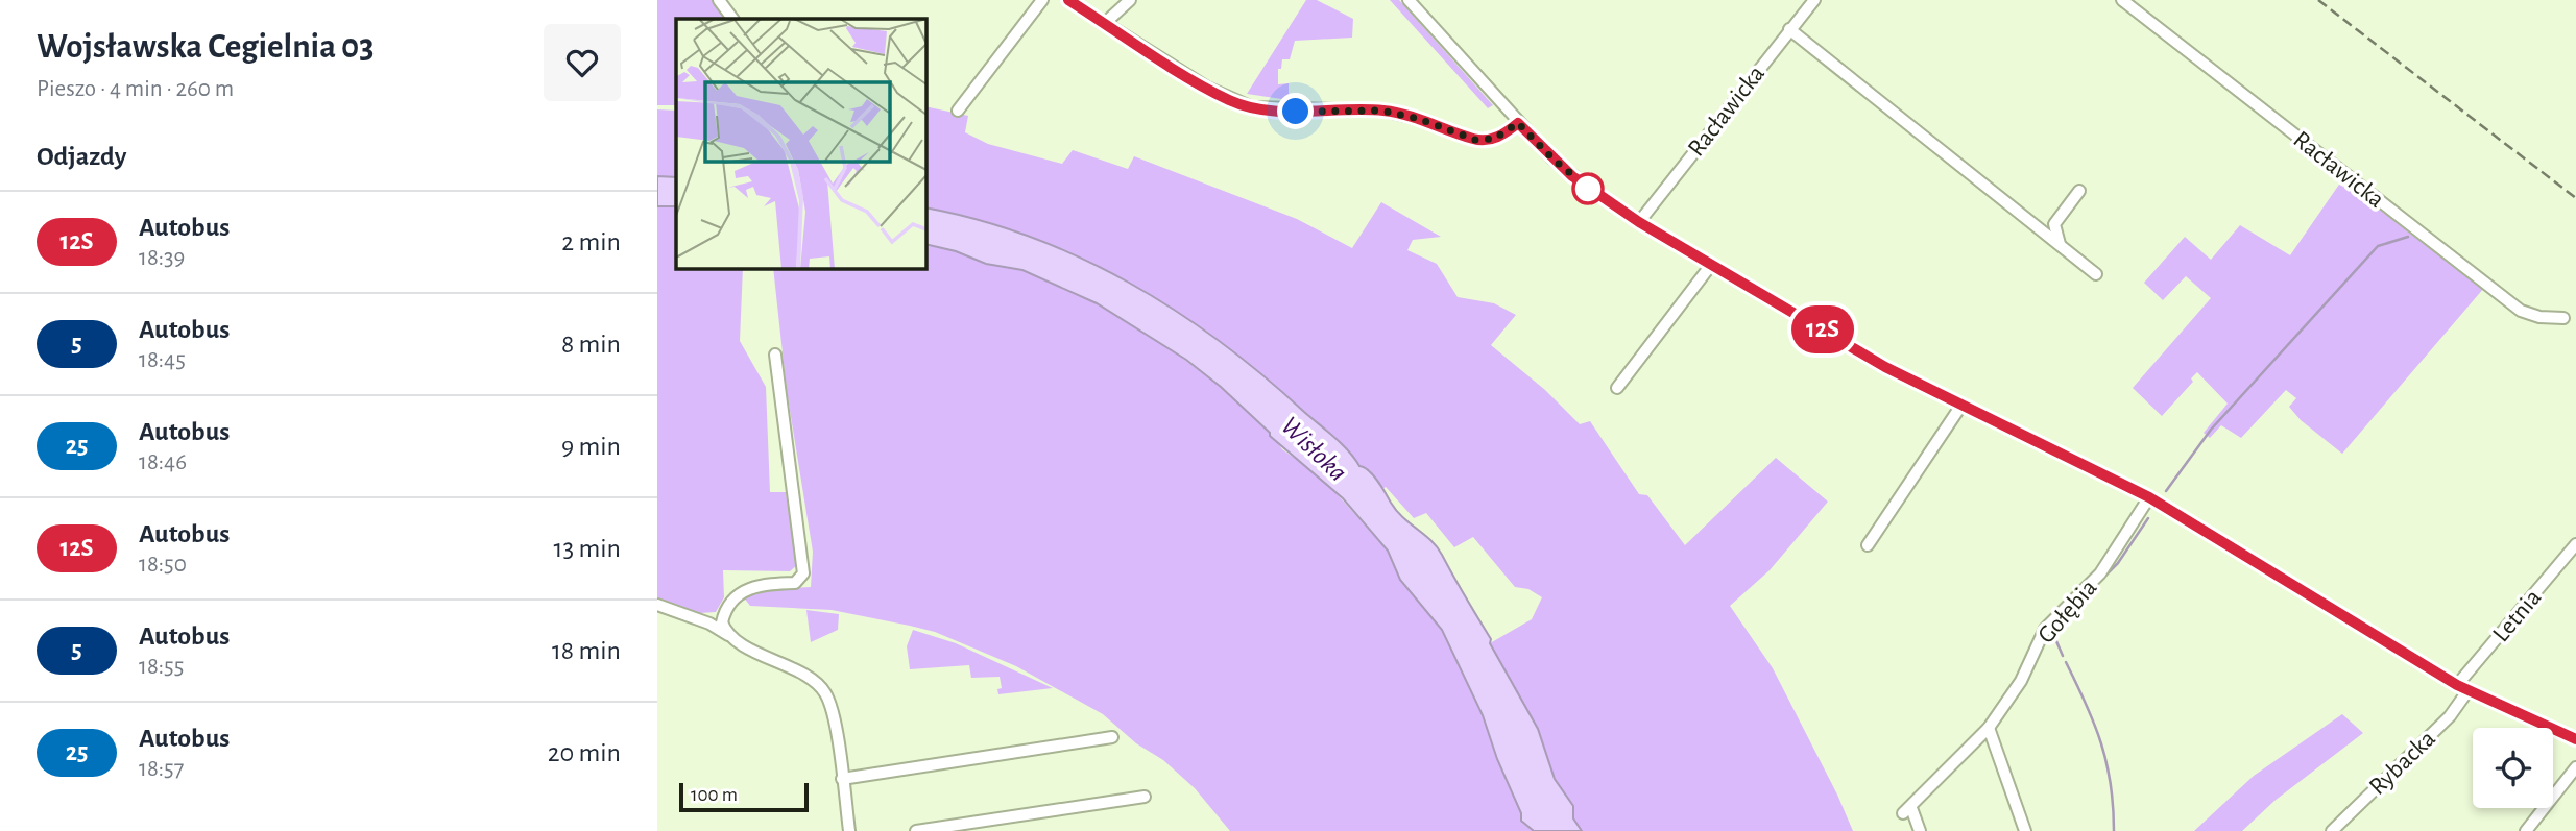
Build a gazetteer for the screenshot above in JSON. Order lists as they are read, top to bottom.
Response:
{
  "streets": {
    "street": [
      "Racławicka",
      "Gołębia",
      "Letnia",
      "Rybacka"
    ]
  },
  "crossings": [
    ["Letnia", "Rybacka"]
  ],
  "water": ["Wisłoka"],
  "lines": ["bus line 12S"],
  "scale_bar": "100 m",
  "page": {
    "heading": [
      ["Wojsławska Cegielnia 03", "Pieszo · 4 min · 260 m"],
      "Odjazdy"
    ],
    "on_map": "12S",
    "list": [
      {
        "mark": "12S",
        "name": "Autobus",
        "note": "18:39",
        "value": "2 min"
      },
      {
        "mark": "5",
        "name": "Autobus",
        "note": "18:45",
        "value": "8 min"
      },
      {
        "mark": "25",
        "name": "Autobus",
        "note": "18:46",
        "value": "9 min"
      },
      {
        "mark": "12S",
        "name": "Autobus",
        "note": "18:50",
        "value": "13 min"
      },
      {
        "mark": "5",
        "name": "Autobus",
        "note": "18:55",
        "value": "18 min"
      },
      {
        "mark": "25",
        "name": "Autobus",
        "note": "18:57",
        "value": "20 min"
      }
    ],
    "scale": "100 m"
  }
}
